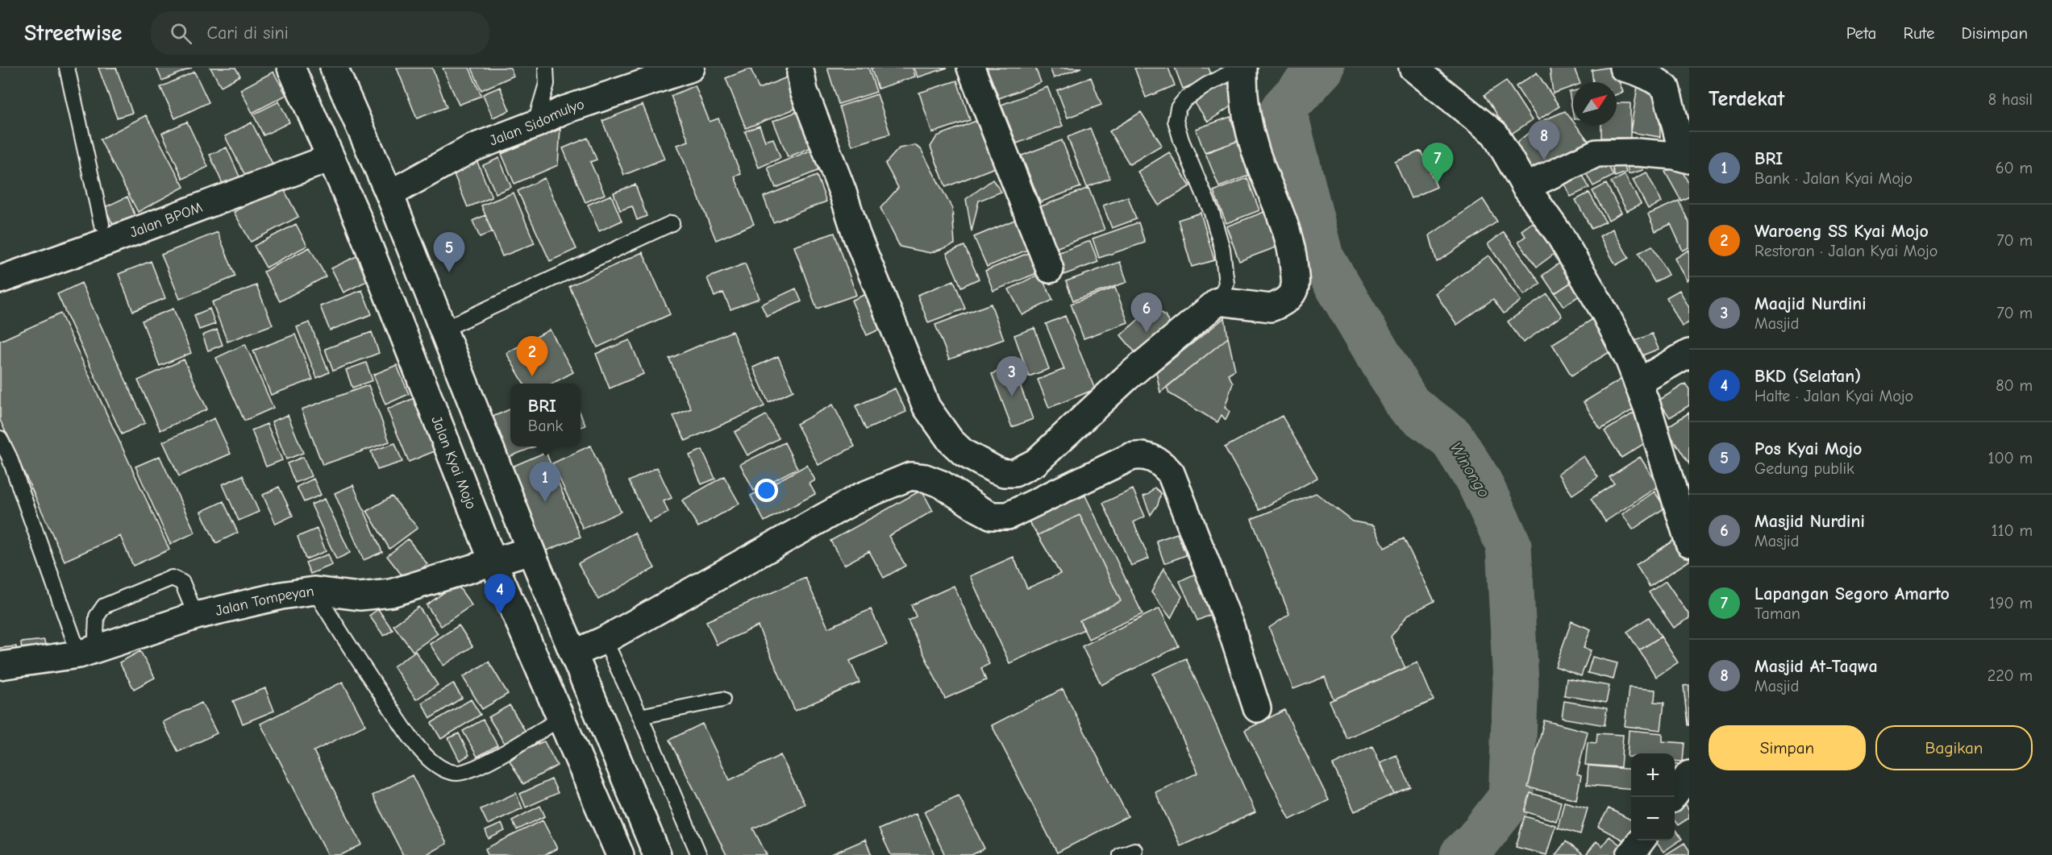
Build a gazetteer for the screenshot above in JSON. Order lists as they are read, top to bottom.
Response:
{
  "streets": {
    "street": [
      "Jalan Sidomulyo",
      "Jalan BPOM",
      "Jalan Kyai Mojo",
      "Jalan Tompeyan"
    ]
  },
  "crossings": [
    ["Jalan BPOM", "Jalan Kyai Mojo"],
    ["Jalan Kyai Mojo", "Jalan Tompeyan"]
  ],
  "water": ["Winongo"],
  "north": "top right",
  "page": {
    "header": "Streetwise",
    "search": "Cari di sini",
    "nav": ["Peta", "Rute", "Disimpan"],
    "heading": ["Terdekat", "8 hasil"],
    "pins": [
      "8",
      "7",
      "5",
      "6",
      "2",
      "3",
      "1",
      "4"
    ],
    "list": [
      {
        "mark": "1",
        "name": "BRI",
        "note": "Bank · Jalan Kyai Mojo",
        "value": "60 m"
      },
      {
        "mark": "2",
        "name": "Waroeng SS Kyai Mojo",
        "note": "Restoran · Jalan Kyai Mojo",
        "value": "70 m"
      },
      {
        "mark": "3",
        "name": "Maajid Nurdini",
        "note": "Masjid",
        "value": "70 m"
      },
      {
        "mark": "4",
        "name": "BKD (Selatan)",
        "note": "Halte · Jalan Kyai Mojo",
        "value": "80 m"
      },
      {
        "mark": "5",
        "name": "Pos Kyai Mojo",
        "note": "Gedung publik",
        "value": "100 m"
      },
      {
        "mark": "6",
        "name": "Masjid Nurdini",
        "note": "Masjid",
        "value": "110 m"
      },
      {
        "mark": "7",
        "name": "Lapangan Segoro Amarto",
        "note": "Taman",
        "value": "190 m"
      },
      {
        "mark": "8",
        "name": "Masjid At-Taqwa",
        "note": "Masjid",
        "value": "220 m"
      }
    ],
    "popup": ["BRI", "Bank"],
    "buttons": ["Simpan", "Bagikan"],
    "map_buttons": ["+", "−"]
  }
}
